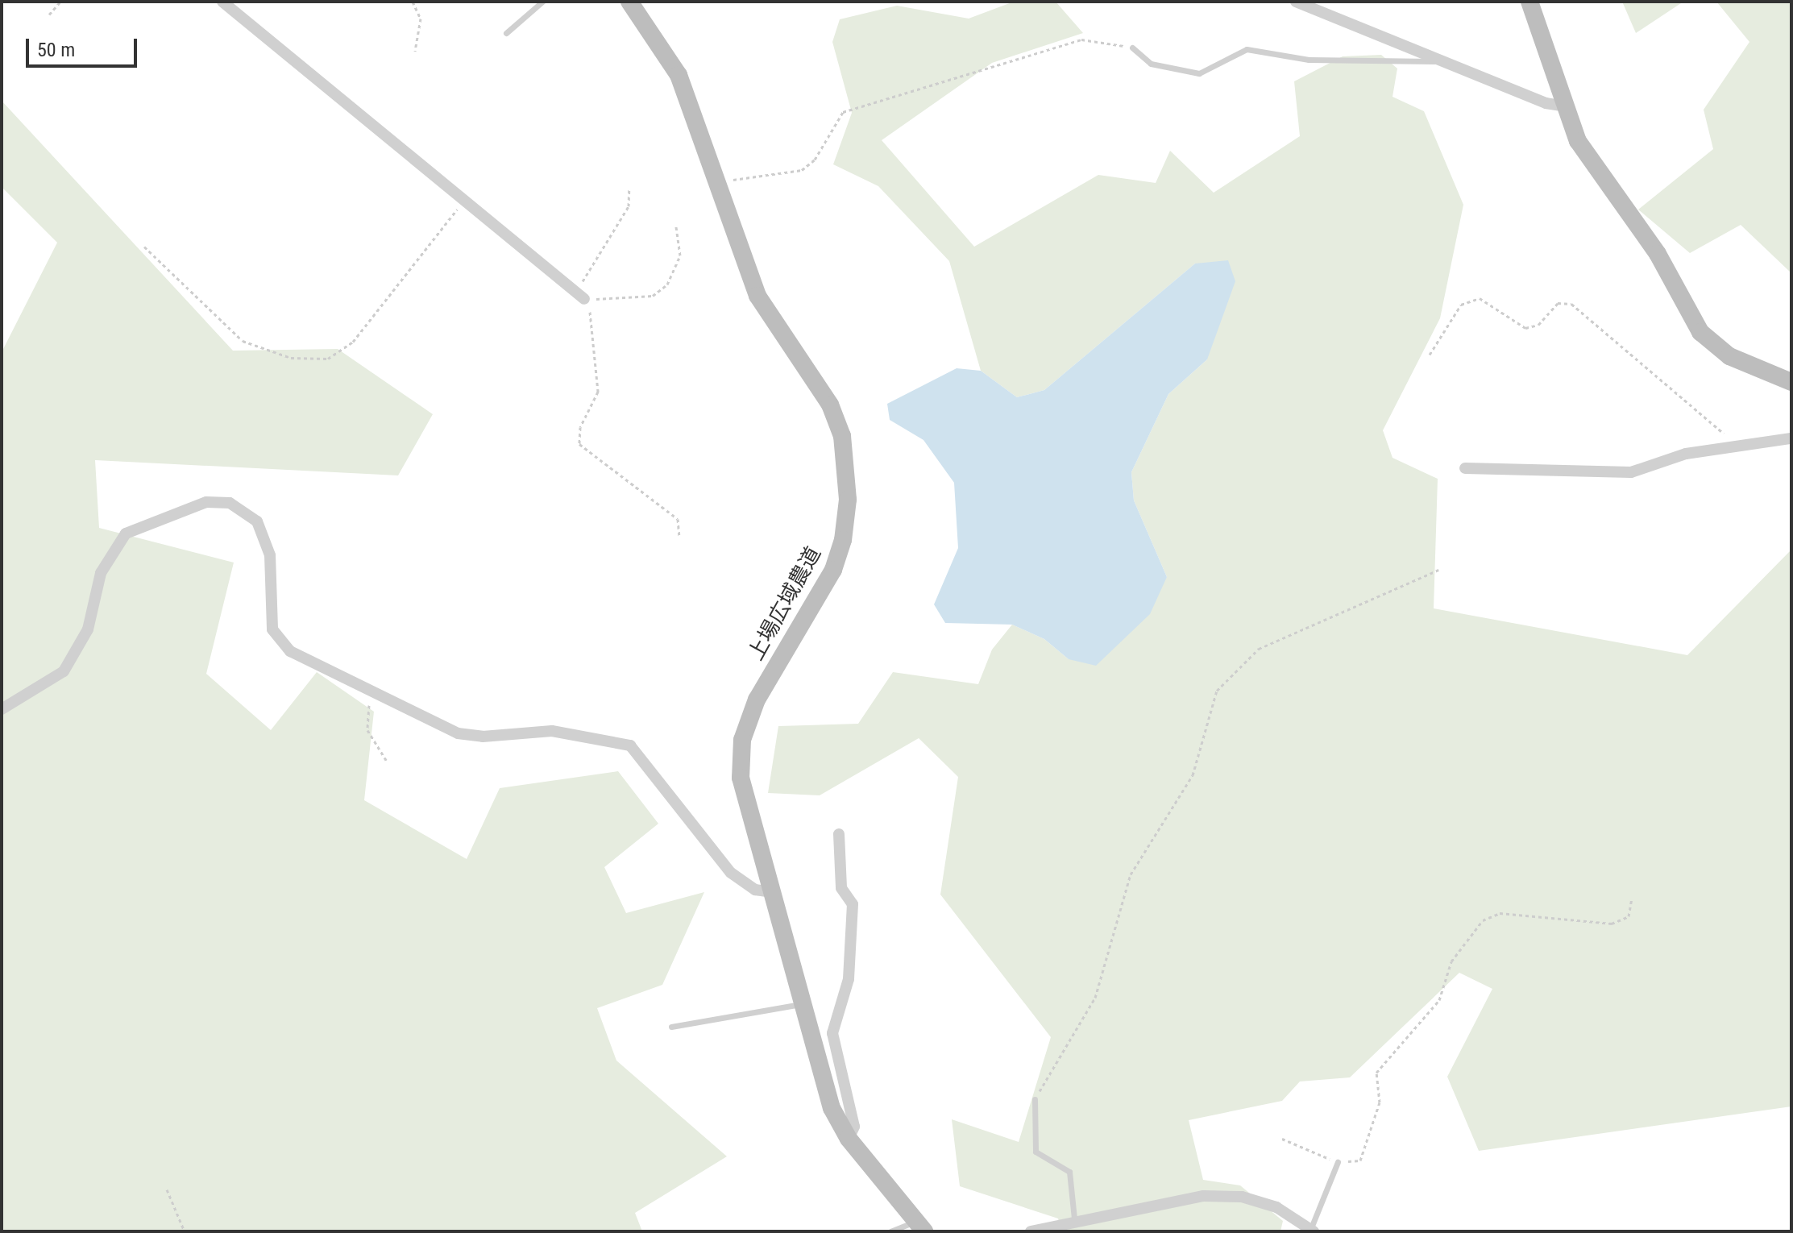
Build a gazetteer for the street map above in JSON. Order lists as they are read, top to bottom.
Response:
{
  "streets": {
    "street": ["上場広域農道"]
  },
  "scale_bar": "50 m"
}
